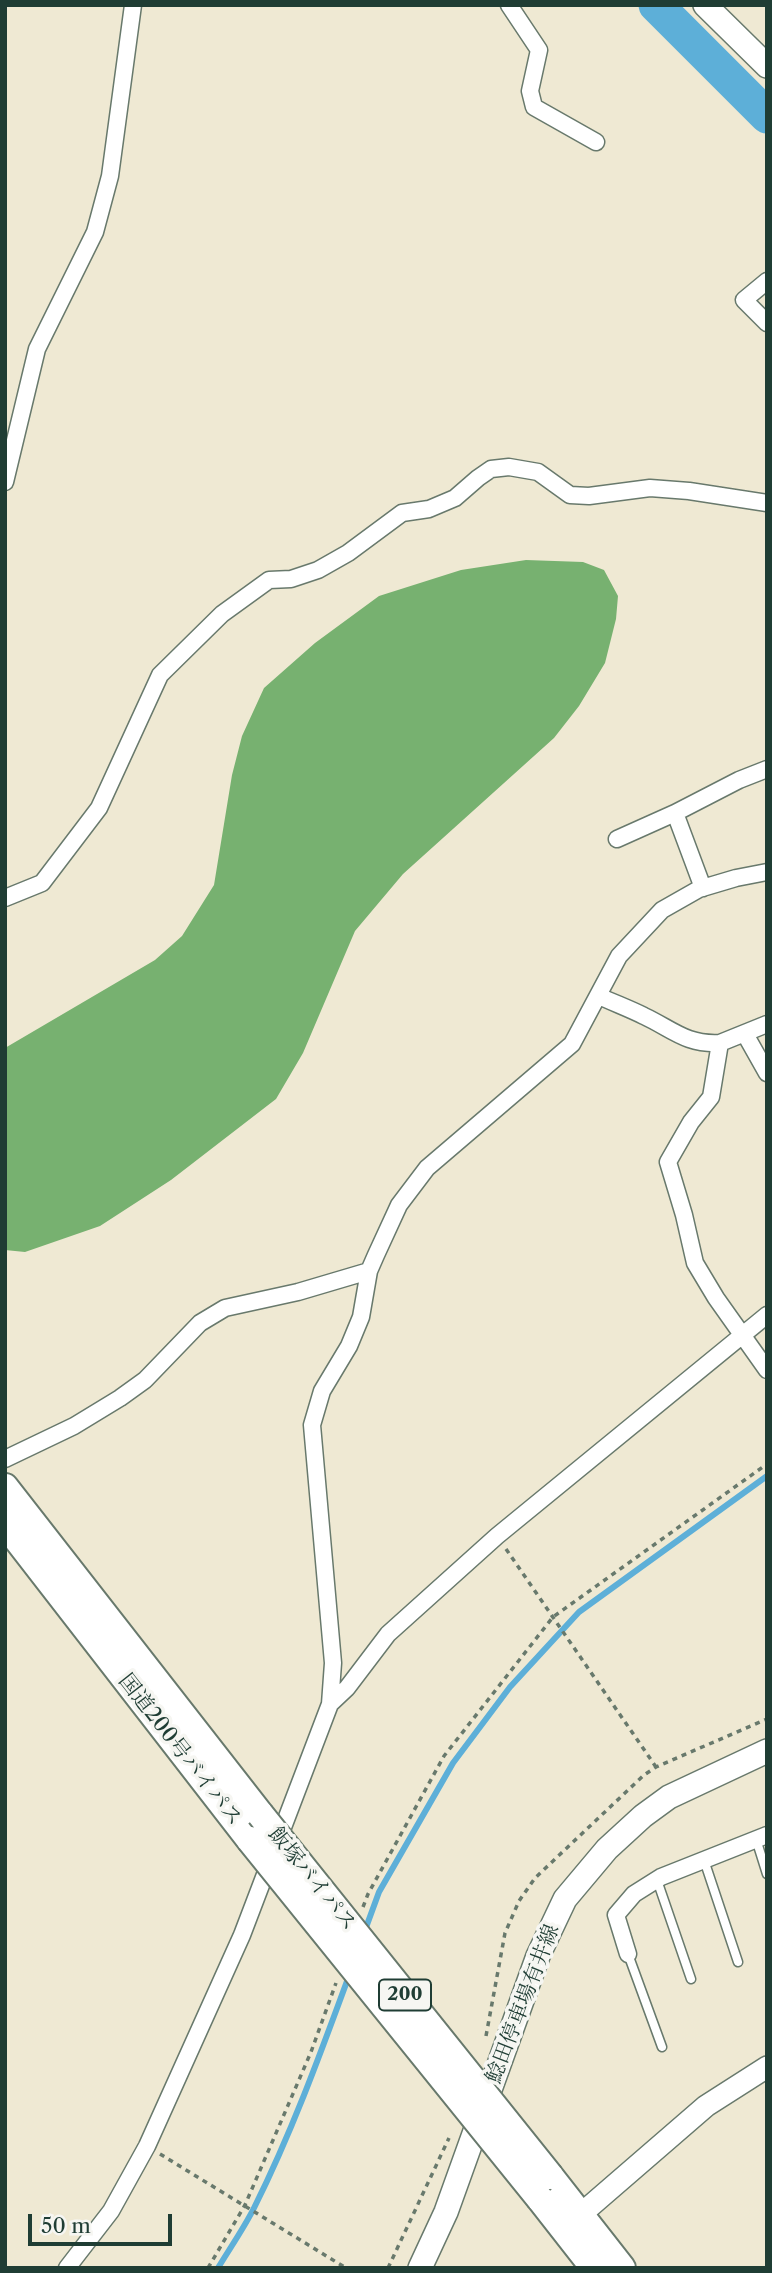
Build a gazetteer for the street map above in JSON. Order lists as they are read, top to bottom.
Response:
{
  "streets": {
    "highway": ["国道200号バイパス", "飯塚バイパス", "200"],
    "main road": ["鯰田停車場有井線"]
  },
  "crossings": [
    ["国道200号バイパス", "飯塚バイパス"]
  ],
  "scale_bar": "50 m"
}
